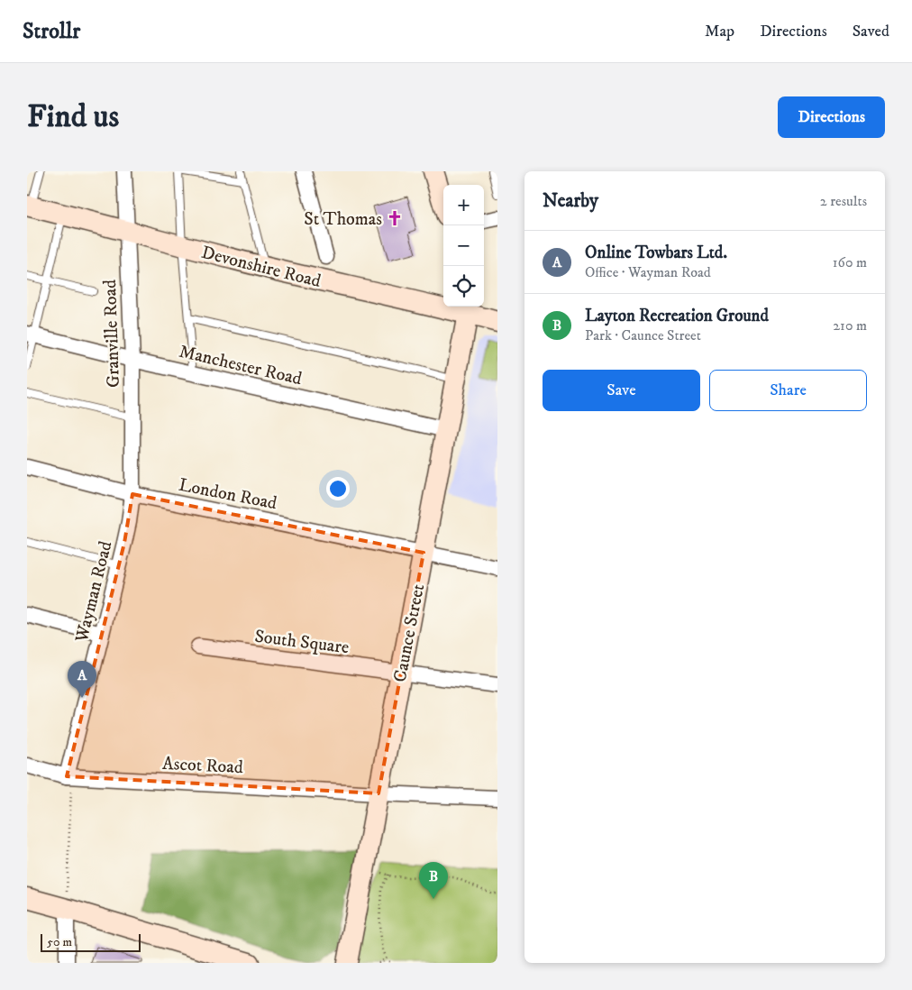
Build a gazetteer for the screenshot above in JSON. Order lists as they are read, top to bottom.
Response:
{
  "streets": {
    "street": [
      "Devonshire Road",
      "Granville Road",
      "Manchester Road",
      "London Road",
      "Wayman Road",
      "Caunce Street",
      "South Square",
      "Ascot Road"
    ]
  },
  "crossings": [
    ["Devonshire Road", "Granville Road"],
    ["Devonshire Road", "Caunce Street"],
    ["Granville Road", "Manchester Road"],
    ["Granville Road", "London Road"],
    ["Granville Road", "Wayman Road"],
    ["Manchester Road", "Caunce Street"],
    ["London Road", "Wayman Road"],
    ["London Road", "Caunce Street"],
    ["Wayman Road", "Ascot Road"],
    ["Caunce Street", "South Square"],
    ["Caunce Street", "Ascot Road"]
  ],
  "places": {
    "church": ["St Thomas"]
  },
  "scale_bar": "50 m",
  "page": {
    "header": "Strollr",
    "nav": ["Map", "Directions", "Saved"],
    "buttons": [
      "Directions",
      ["Save", "Share"]
    ],
    "title": "Find us",
    "heading": ["Nearby", "2 results"],
    "map_buttons": ["+", "−"],
    "list": [
      {
        "mark": "A",
        "name": "Online Towbars Ltd.",
        "note": "Office · Wayman Road",
        "value": "160 m"
      },
      {
        "mark": "B",
        "name": "Layton Recreation Ground",
        "note": "Park · Caunce Street",
        "value": "210 m"
      }
    ],
    "pins": ["A", "B"],
    "scale": "50 m"
  }
}
